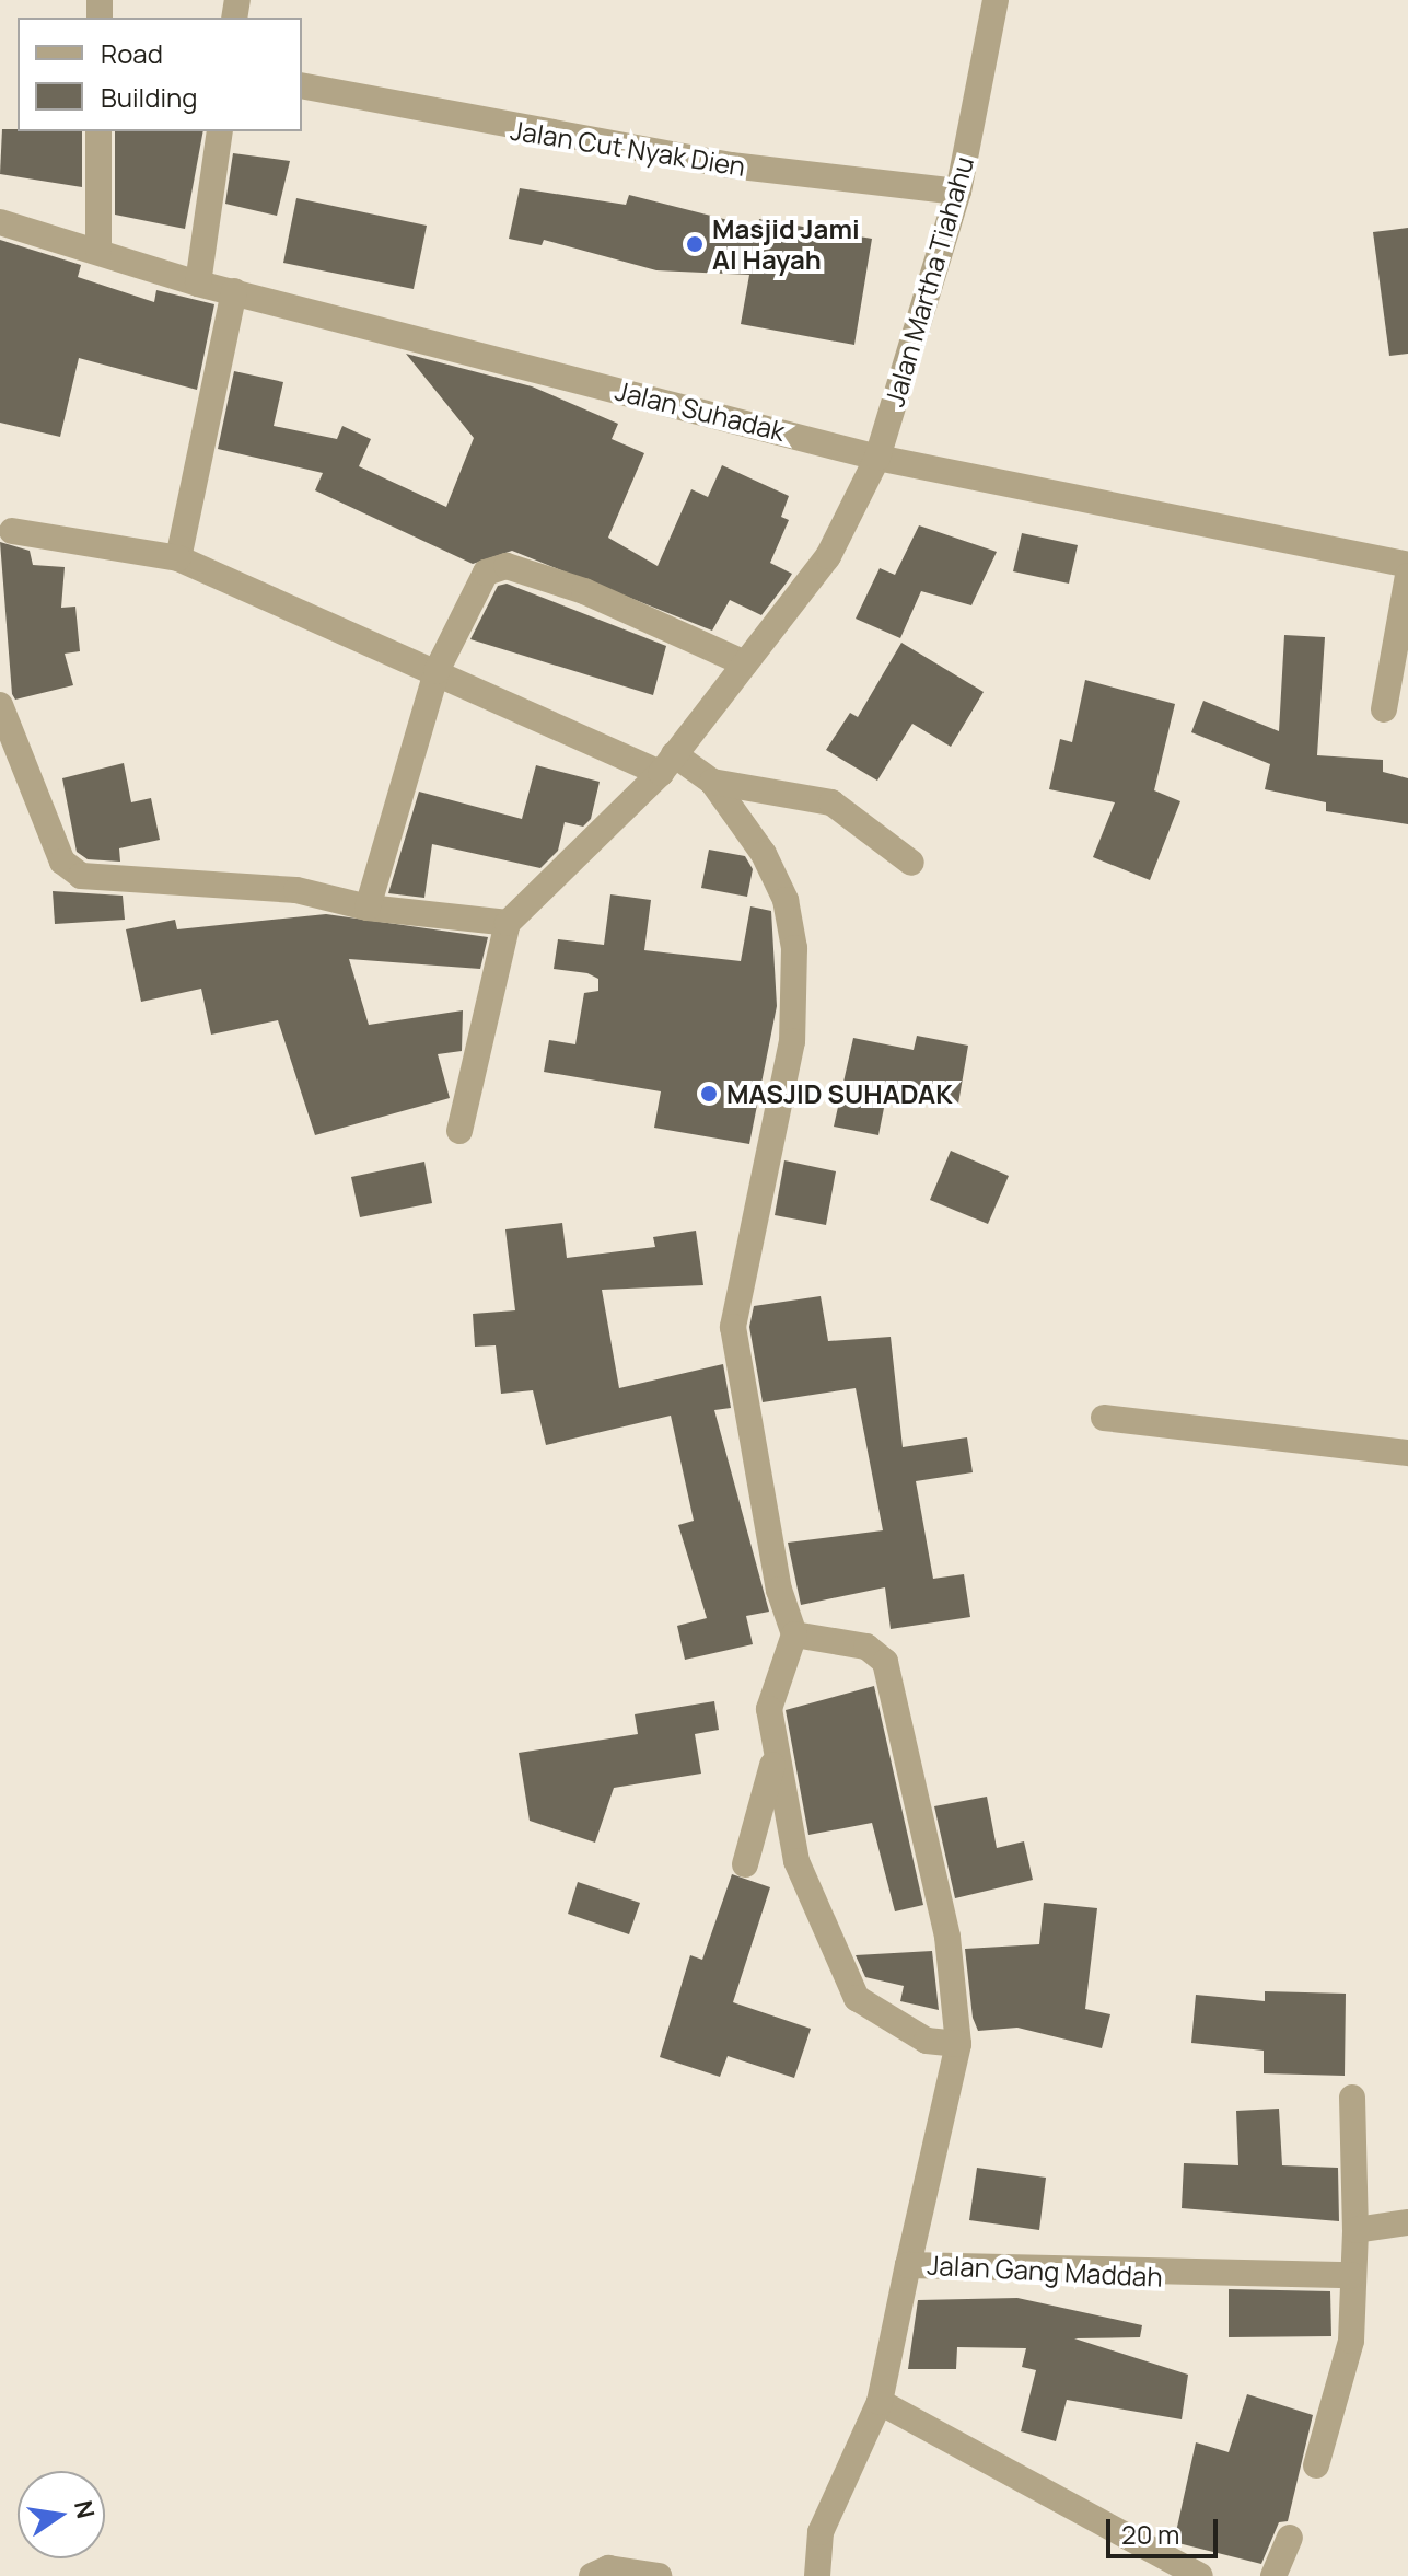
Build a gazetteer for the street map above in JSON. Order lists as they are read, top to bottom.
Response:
{
  "streets": {
    "street": [
      "Jalan Cut Nyak Dien",
      "Jalan Martha Tiahahu",
      "Jalan Suhadak",
      "Jalan Gang Maddah"
    ]
  },
  "crossings": [
    ["Jalan Cut Nyak Dien", "Jalan Martha Tiahahu"],
    ["Jalan Martha Tiahahu", "Jalan Suhadak"]
  ],
  "places": ["Masjid Jami Al Hayah", "MASJID SUHADAK"],
  "legend": ["Road", "Building"],
  "scale_bar": "20 m",
  "north": "right"
}
